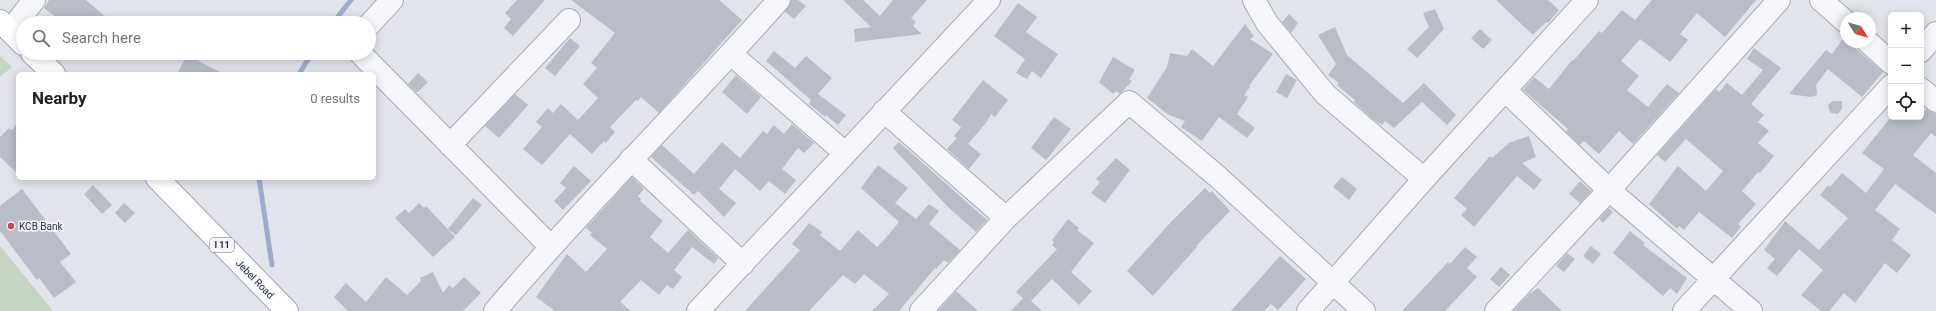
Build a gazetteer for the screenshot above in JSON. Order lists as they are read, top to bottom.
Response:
{
  "streets": {
    "main road": ["I 11", "Jebel Road"]
  },
  "places": ["KCB Bank"],
  "north": "bottom right",
  "page": {
    "map_buttons": ["+", "−"],
    "search": "Search here",
    "heading": ["Nearby", "0 results"]
  }
}
